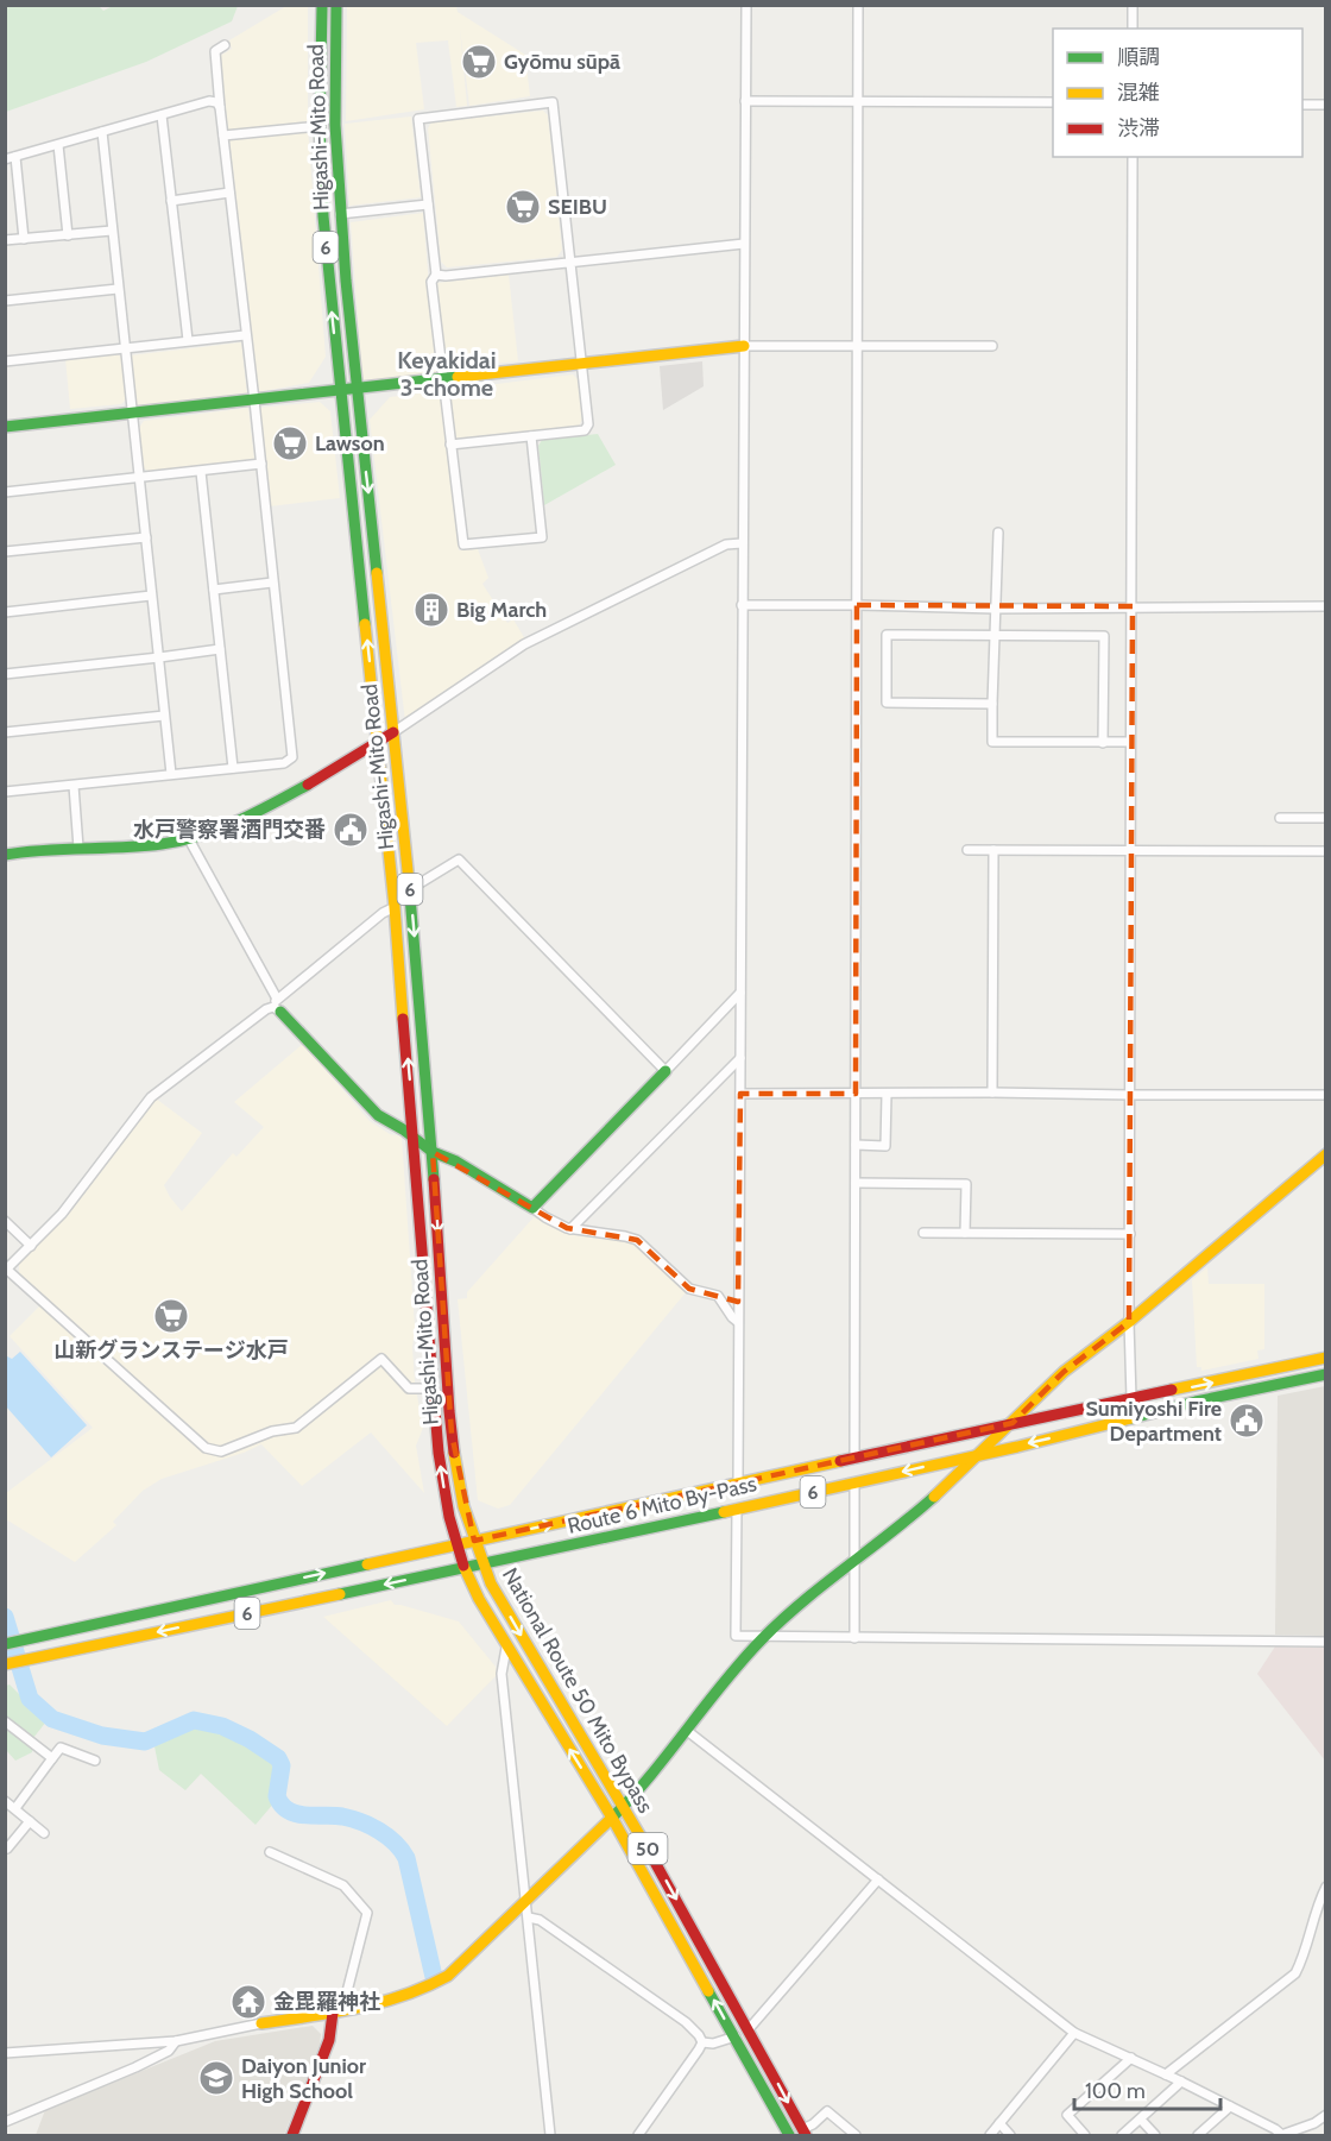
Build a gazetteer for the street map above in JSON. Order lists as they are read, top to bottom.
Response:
{
  "streets": {
    "main road": [
      "Higashi-Mito Road",
      "6",
      "Route 6 Mito By-Pass",
      "National Route 50 Mito Bypass",
      "50"
    ]
  },
  "crossings": [
    ["Higashi-Mito Road", "Route 6 Mito By-Pass"],
    ["Higashi-Mito Road", "National Route 50 Mito Bypass"],
    ["Higashi-Mito Road", "50"],
    ["Route 6 Mito By-Pass", "National Route 50 Mito Bypass"],
    ["Route 6 Mito By-Pass", "50"],
    ["National Route 50 Mito Bypass", "50"]
  ],
  "districts": ["Keyakidai 3-chome"],
  "places": {
    "supermarket": [
      "Gyōmu sūpā",
      "SEIBU",
      "Lawson",
      "山新グランステージ水戸"
    ],
    "building": ["Big March"],
    "public building": ["水戸警察署酒門交番", "Sumiyoshi Fire Department"],
    "temple": ["金毘羅神社"],
    "school or university": ["Daiyon Junior High School"]
  },
  "legend": ["順調", "混雑", "渋滞"],
  "scale_bar": "100 m"
}
